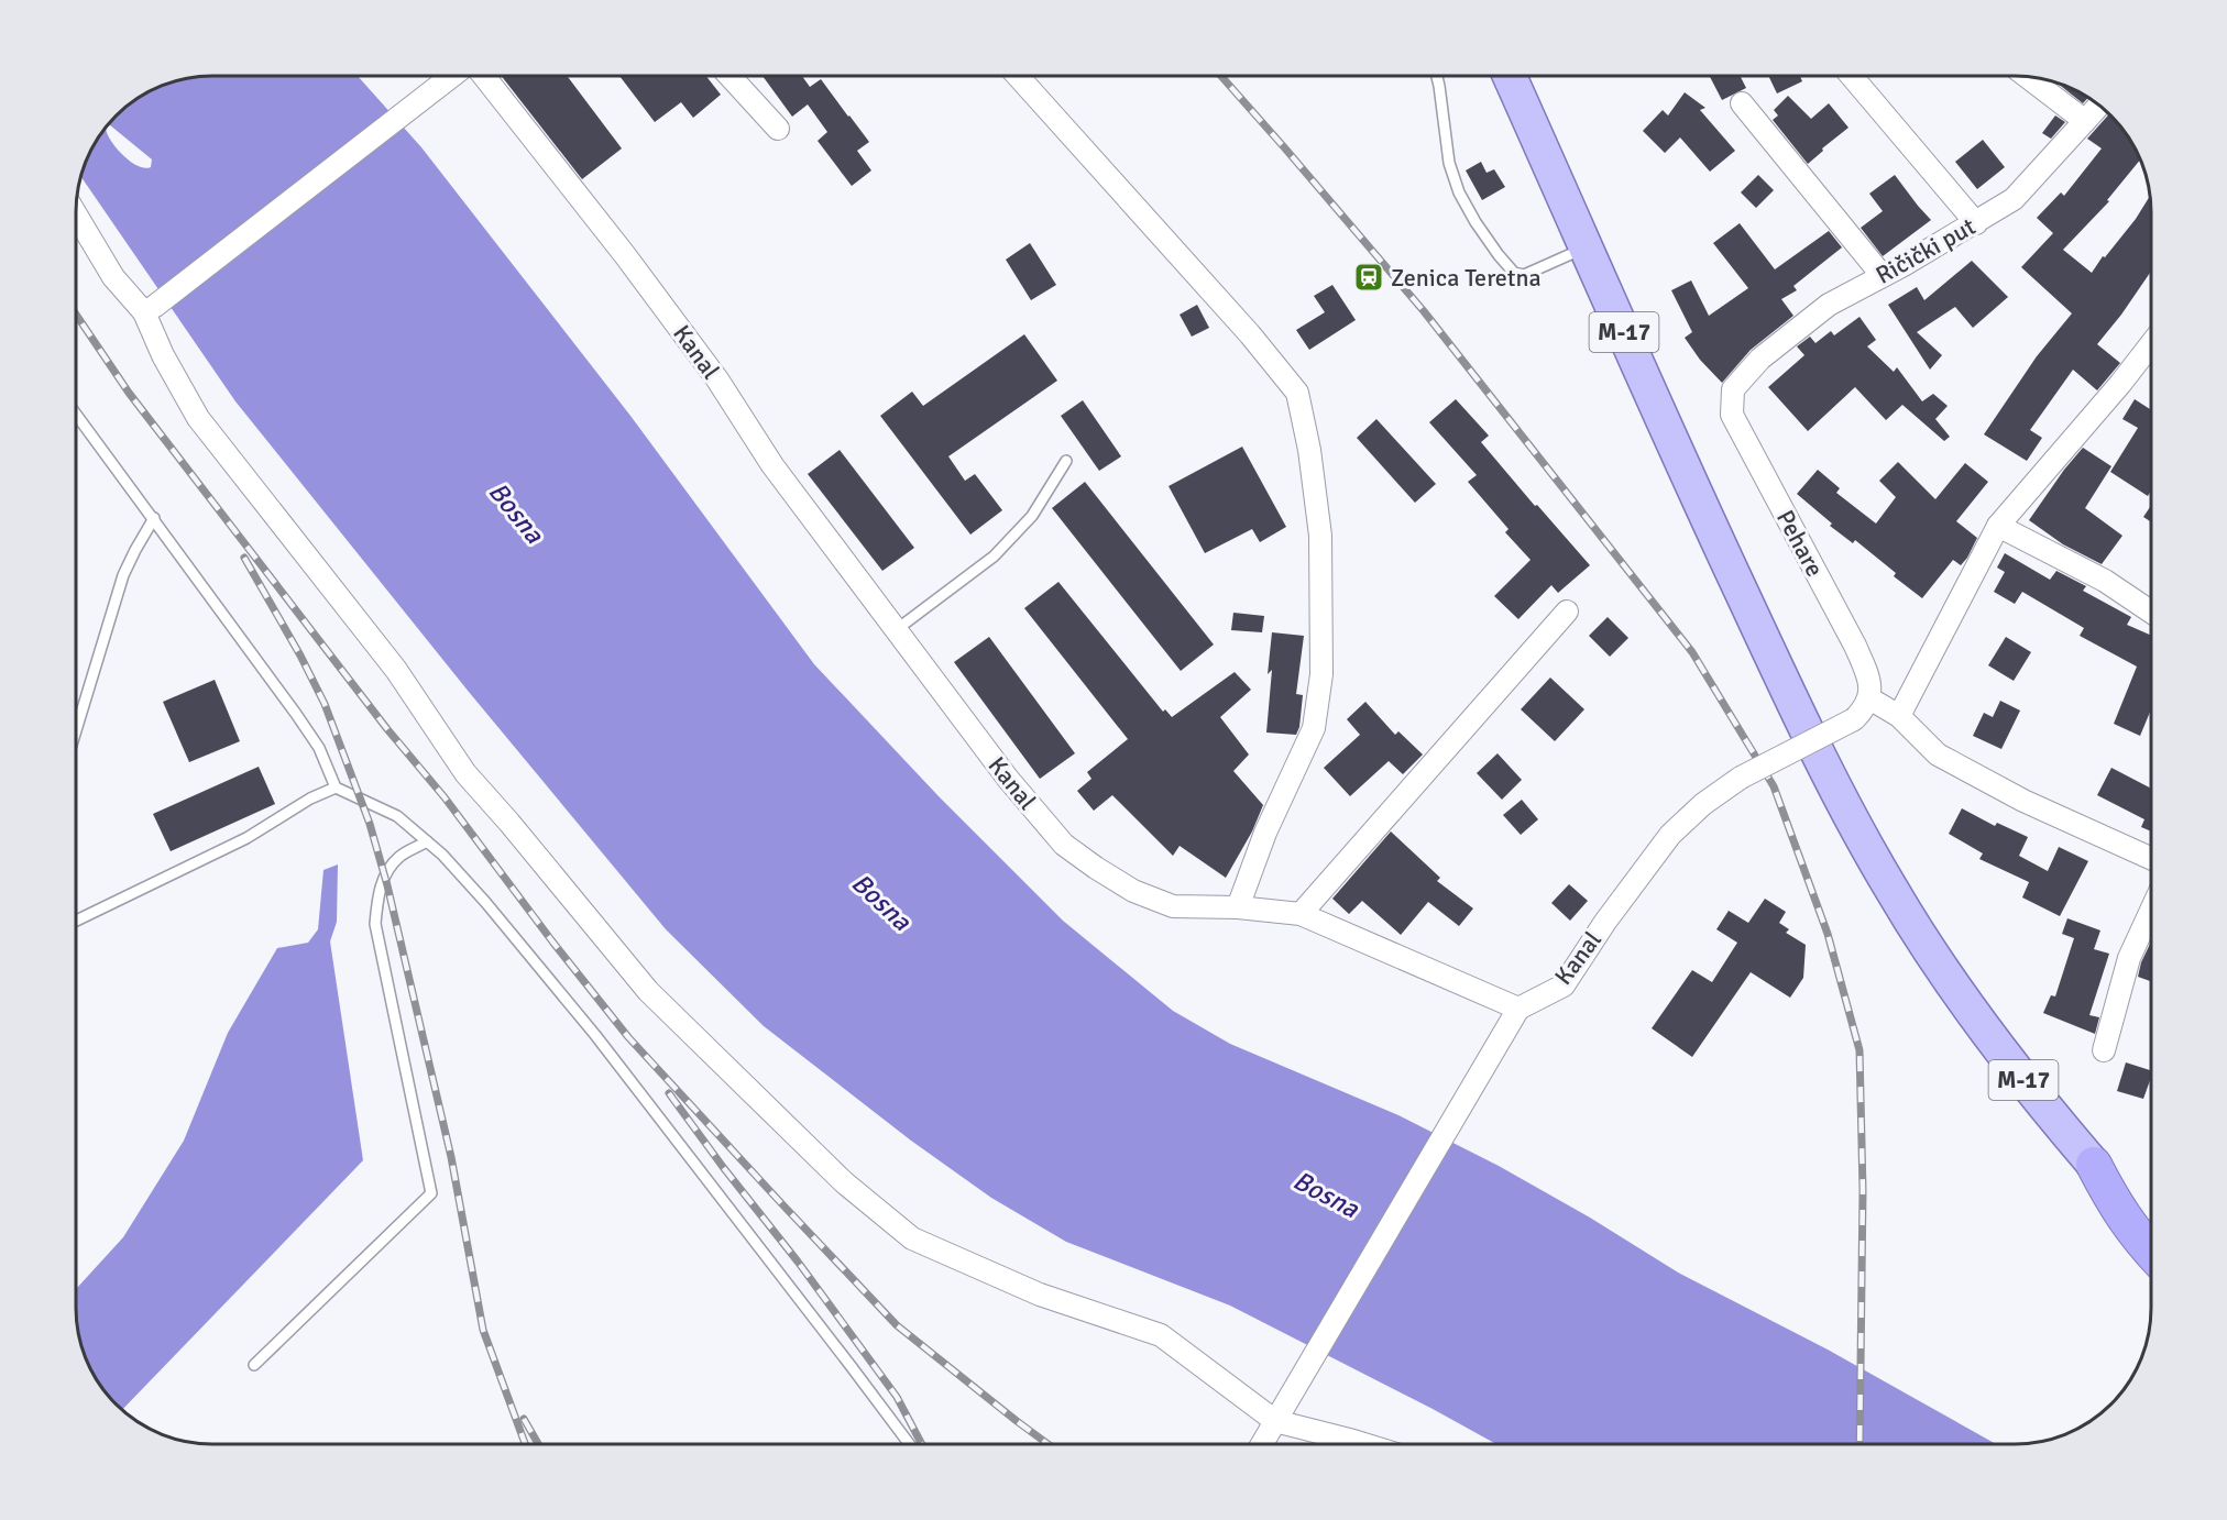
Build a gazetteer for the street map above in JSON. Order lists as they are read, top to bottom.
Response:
{
  "streets": {
    "highway": ["M-17"],
    "street": ["Ričički put", "Kanal", "Pehare"]
  },
  "crossings": [
    ["Ričički put", "Pehare"],
    ["Kanal", "Pehare"]
  ],
  "water": ["Bosna"],
  "places": {
    "station": ["Zenica Teretna"]
  }
}
